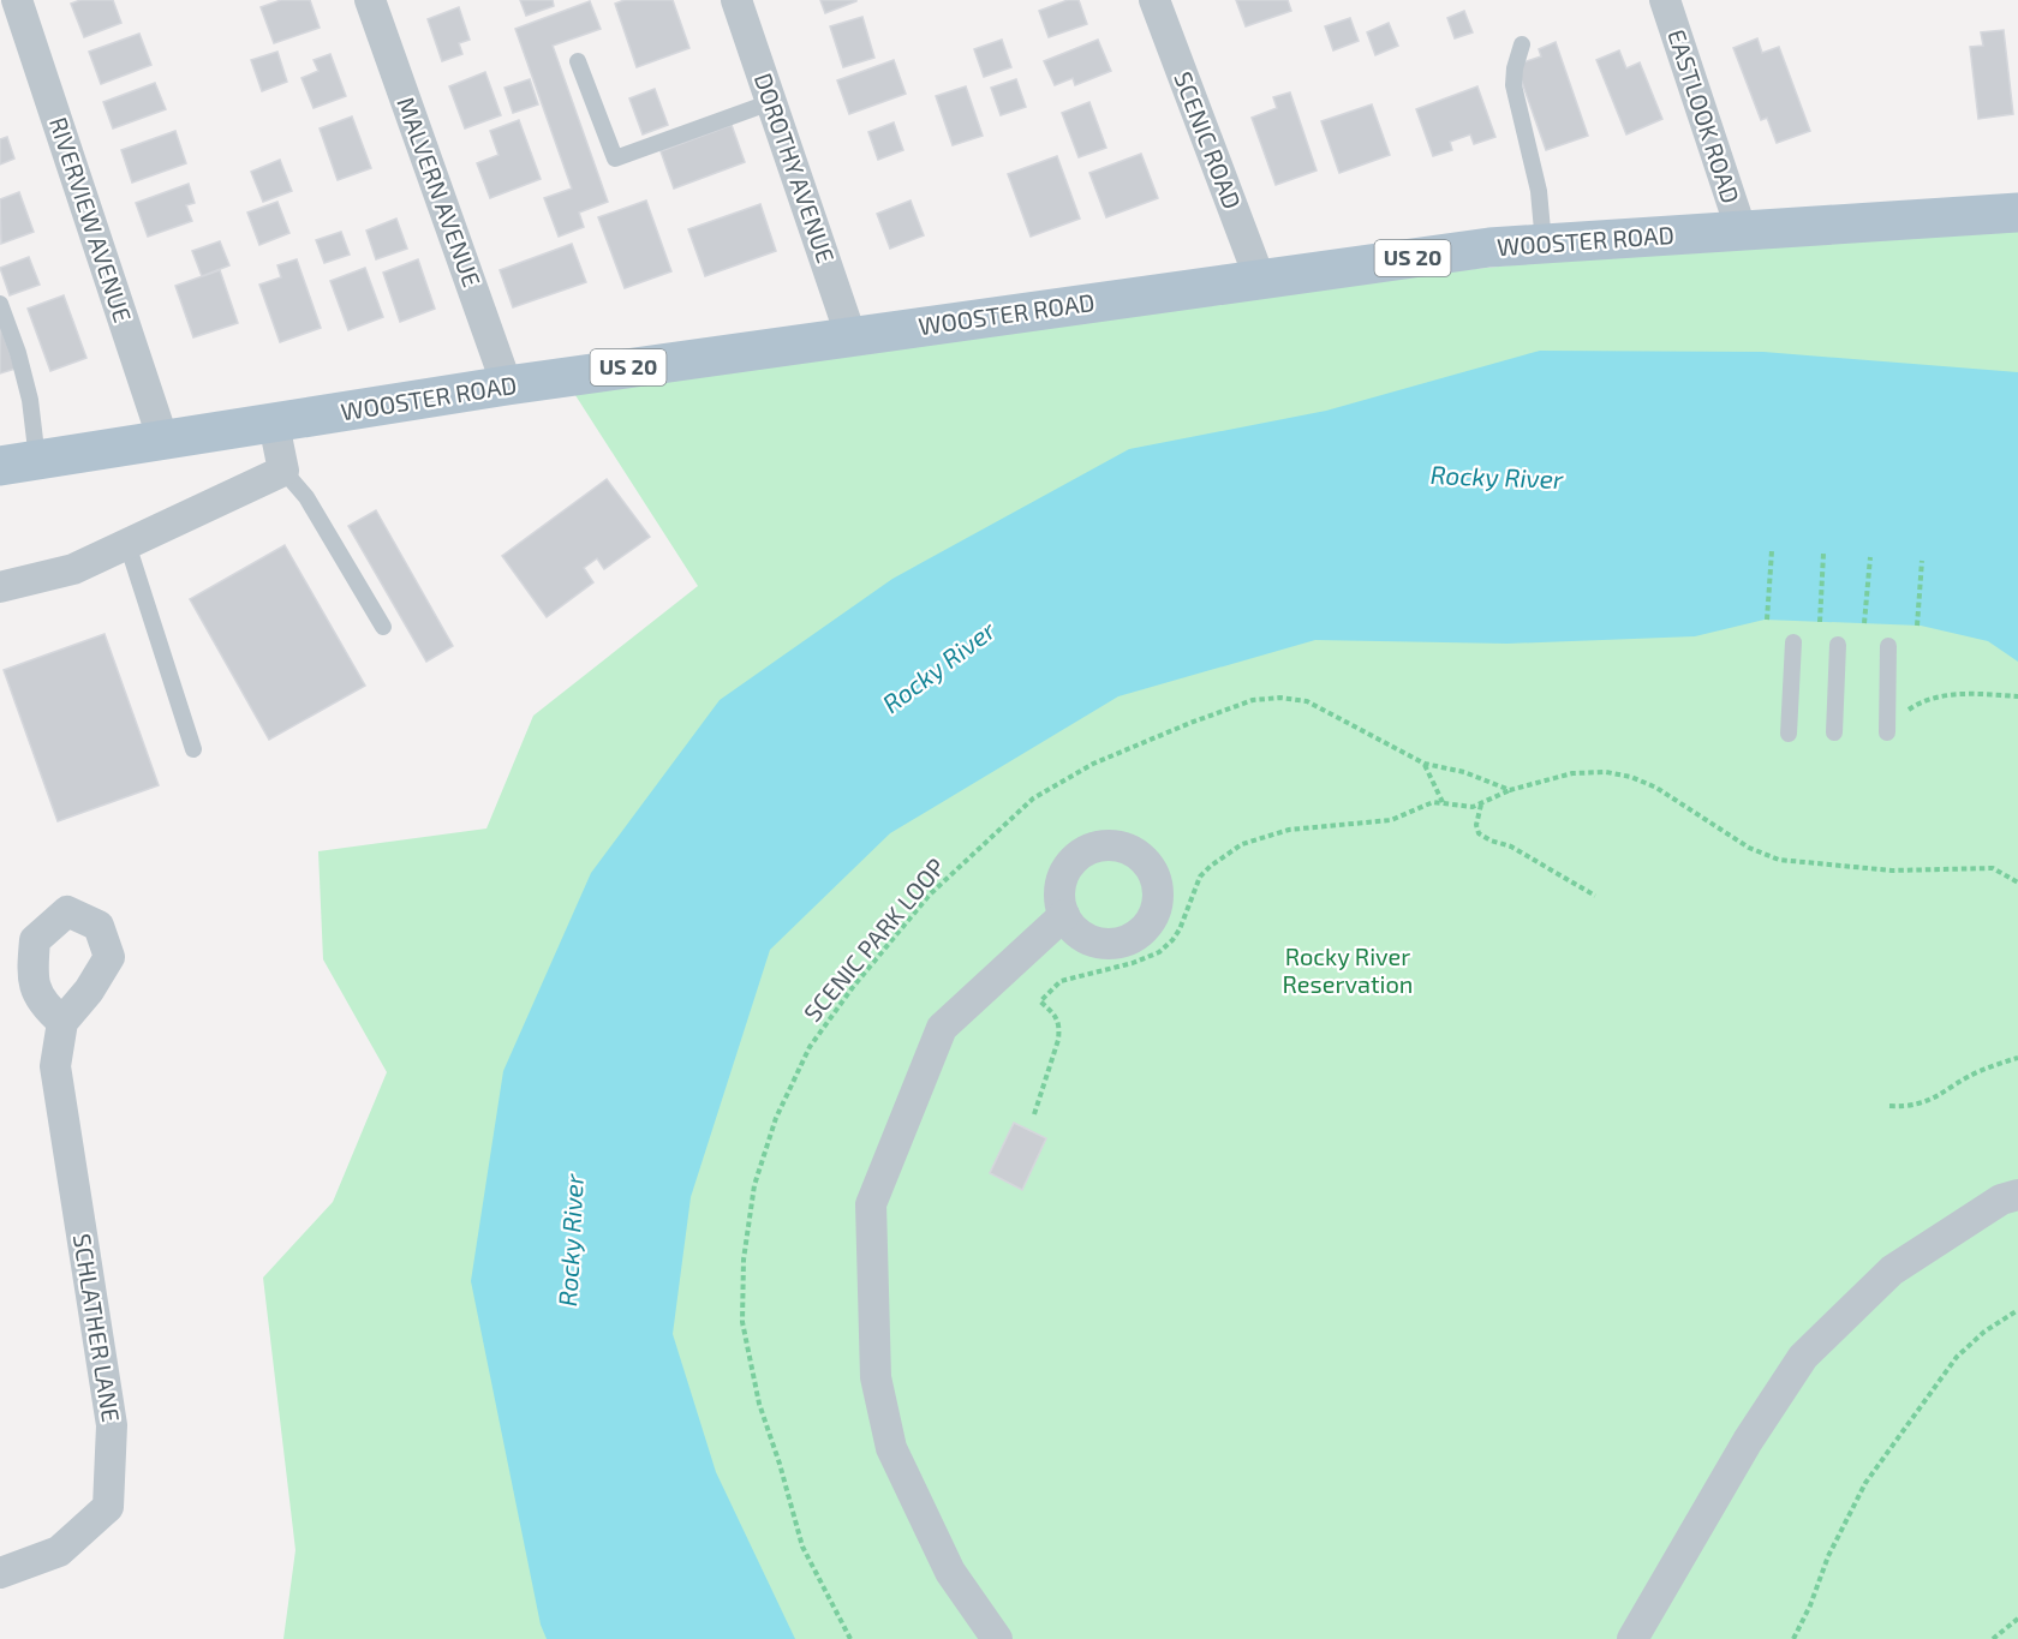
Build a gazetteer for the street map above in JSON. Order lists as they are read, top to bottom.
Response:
{
  "streets": {
    "main road": ["WOOSTER ROAD", "US 20"],
    "street": [
      "EASTLOOK ROAD",
      "SCENIC ROAD",
      "DOROTHY AVENUE",
      "MALVERN AVENUE",
      "RIVERVIEW AVENUE",
      "SCHLATHER LANE"
    ],
    "path": ["SCENIC PARK LOOP"]
  },
  "crossings": [
    ["EASTLOOK ROAD", "WOOSTER ROAD"],
    ["SCENIC ROAD", "WOOSTER ROAD"],
    ["DOROTHY AVENUE", "WOOSTER ROAD"],
    ["MALVERN AVENUE", "WOOSTER ROAD"],
    ["RIVERVIEW AVENUE", "WOOSTER ROAD"]
  ],
  "water": ["Rocky River"],
  "parks": ["Rocky River Reservation"]
}
